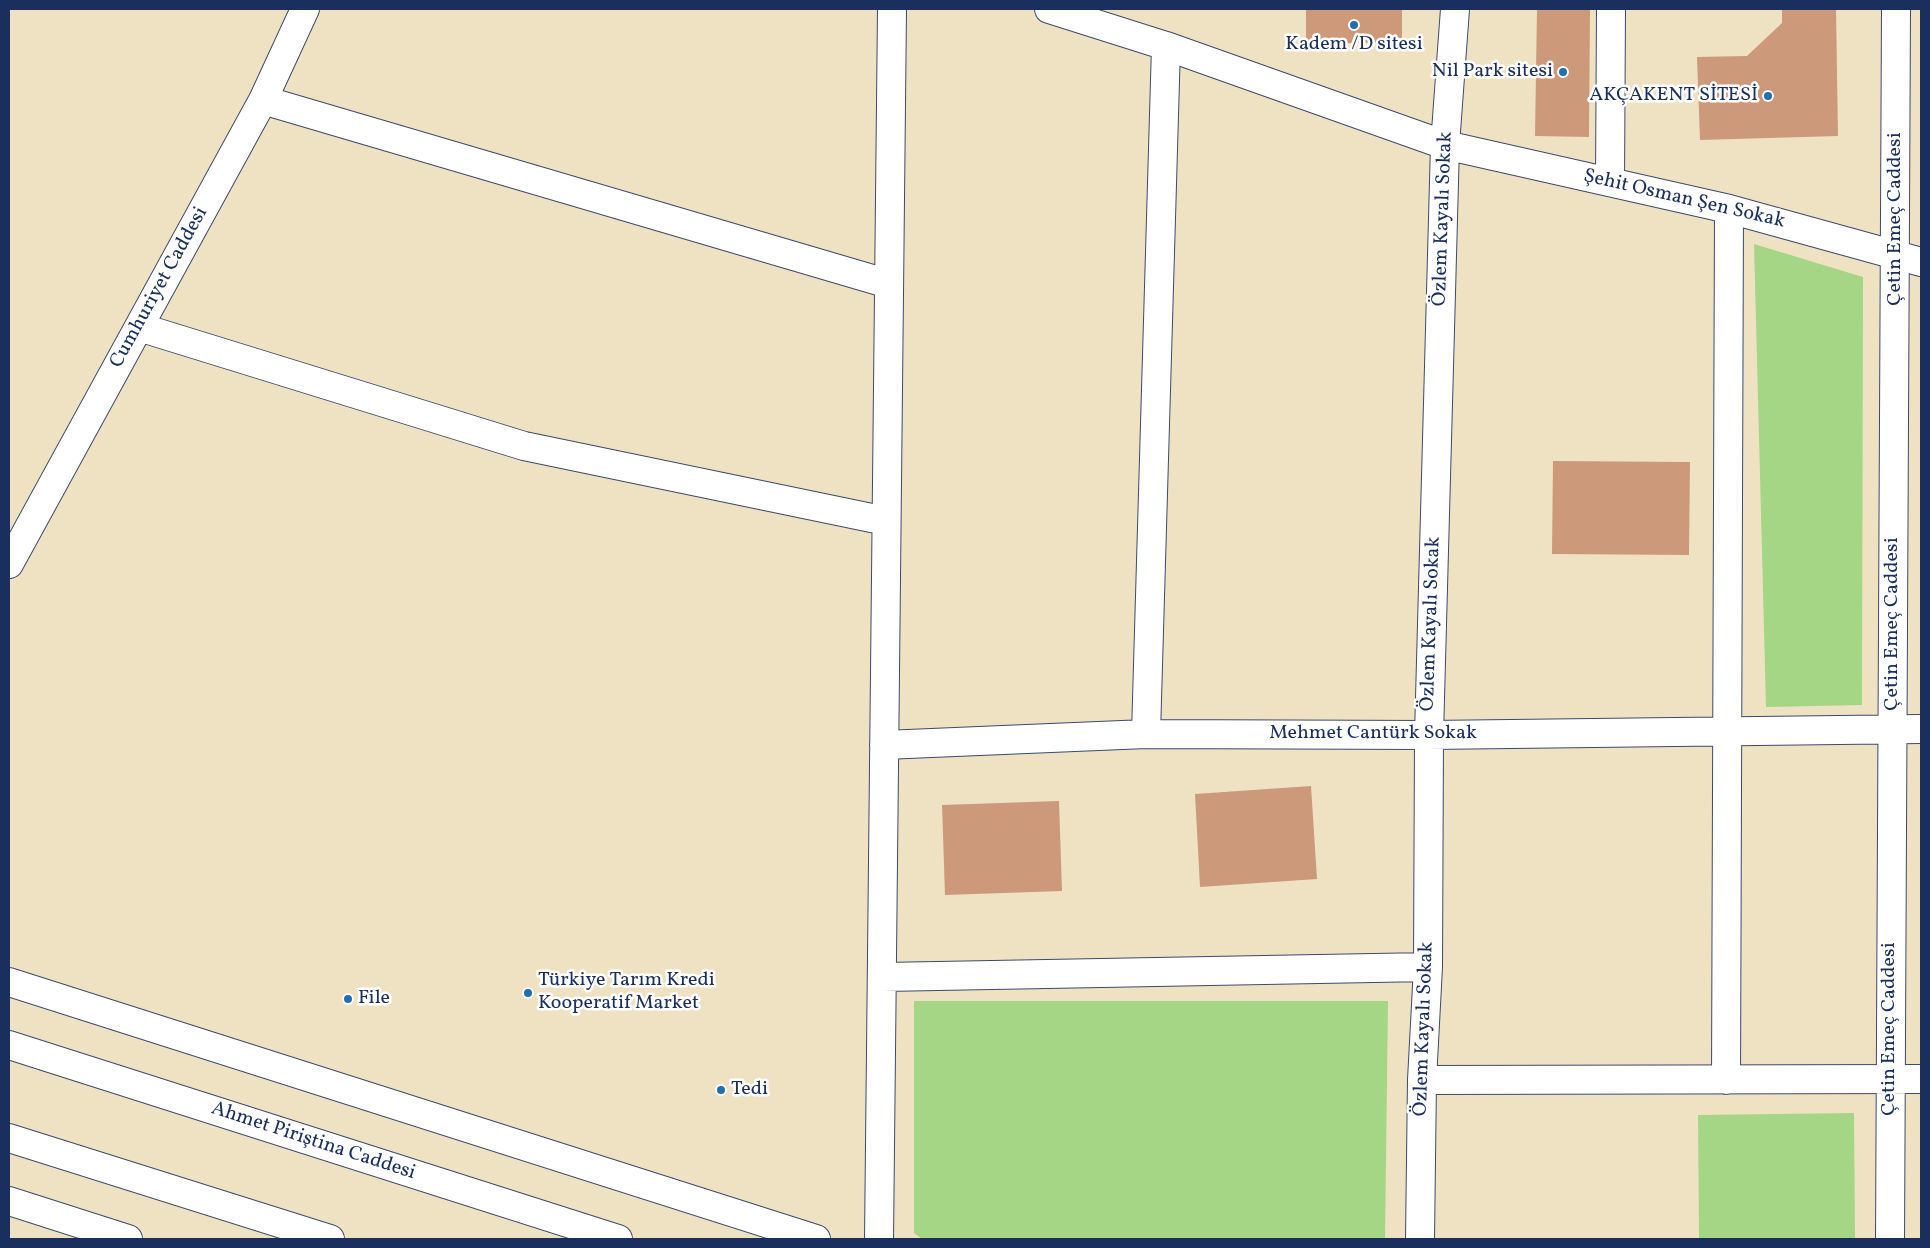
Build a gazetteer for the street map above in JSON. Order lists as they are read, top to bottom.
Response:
{
  "streets": {
    "street": [
      "Şehit Osman Şen Sokak",
      "Özlem Kayalı Sokak",
      "Çetin Emeç Caddesi",
      "Cumhuriyet Caddesi",
      "Mehmet Cantürk Sokak",
      "Ahmet Piriştina Caddesi"
    ]
  },
  "crossings": [
    ["Şehit Osman Şen Sokak", "Özlem Kayalı Sokak"],
    ["Şehit Osman Şen Sokak", "Çetin Emeç Caddesi"],
    ["Özlem Kayalı Sokak", "Mehmet Cantürk Sokak"],
    ["Çetin Emeç Caddesi", "Mehmet Cantürk Sokak"]
  ],
  "places": [
    "Kadem /D sitesi",
    "Nil Park sitesi",
    "AKÇAKENT SİTESİ",
    "Türkiye Tarım Kredi Kooperatif Market",
    "File",
    "Tedi"
  ]
}
